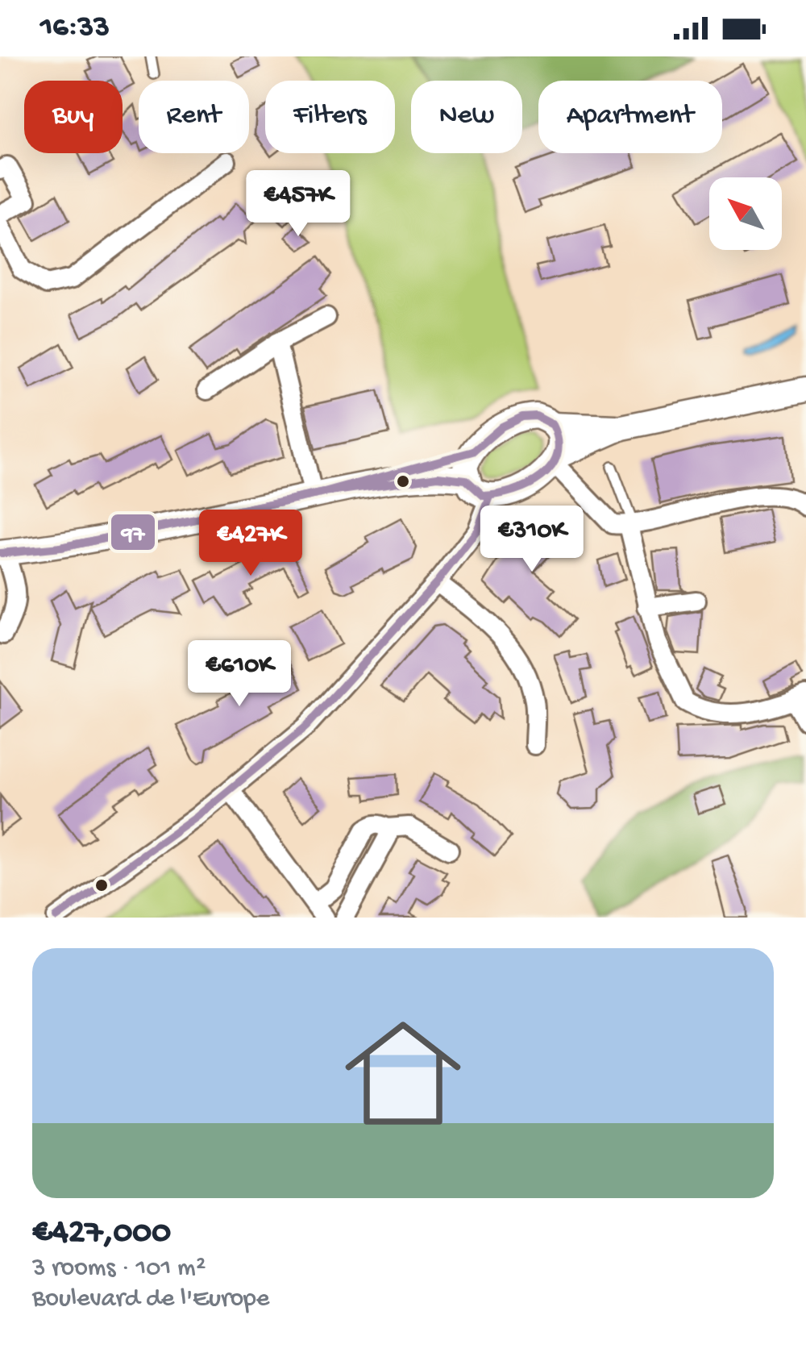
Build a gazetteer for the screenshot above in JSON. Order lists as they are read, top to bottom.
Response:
{
  "lines": ["transit line 97"],
  "north": "top left",
  "page": {
    "status": "16:33",
    "chip": [
      "Buy",
      "Rent",
      "Filters",
      "New",
      "Apartment"
    ],
    "price": [
      "€457K",
      "€310K",
      "€427K",
      "€610K"
    ],
    "list": [
      {
        "name": "€427,000",
        "note": "3 rooms · 101 m² · Boulevard de l'Europe"
      }
    ]
  }
}
